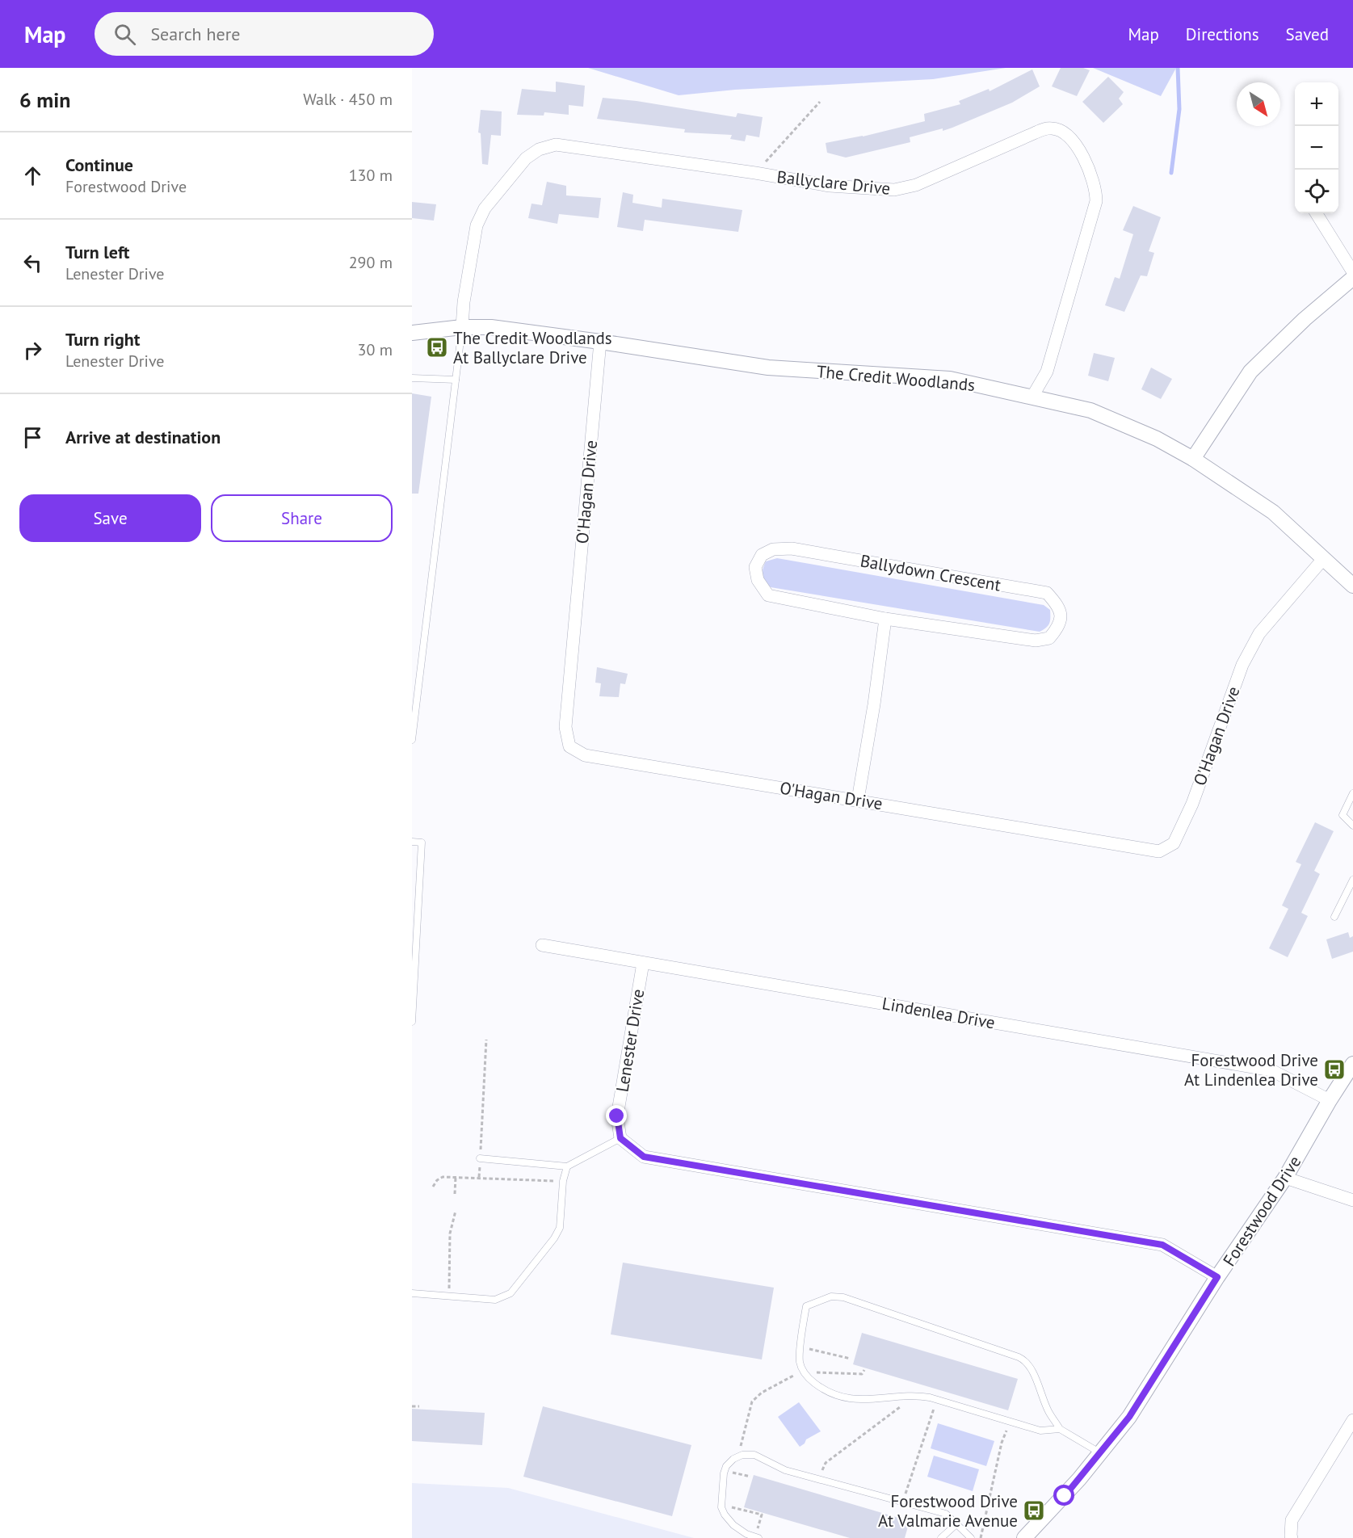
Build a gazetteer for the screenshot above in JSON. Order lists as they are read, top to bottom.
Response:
{
  "streets": {
    "street": [
      "Ballyclare Drive",
      "The Credit Woodlands",
      "O'Hagan Drive",
      "Ballydown Crescent",
      "Lindenlea Drive",
      "Lenester Drive",
      "Forestwood Drive"
    ]
  },
  "crossings": [
    ["Ballyclare Drive", "The Credit Woodlands"],
    ["The Credit Woodlands", "O'Hagan Drive"],
    ["Lindenlea Drive", "Lenester Drive"],
    ["Lindenlea Drive", "Forestwood Drive"]
  ],
  "places": {
    "bus stop": ["The Credit Woodlands At Ballyclare Drive", "Forestwood Drive At Lindenlea Drive", "Forestwood Drive At Valmarie Avenue"]
  },
  "north": "bottom right",
  "page": {
    "header": "Map",
    "search": "Search here",
    "nav": ["Map", "Directions", "Saved"],
    "heading": ["6 min", "Walk · 450 m"],
    "map_buttons": ["+", "−"],
    "list": [
      ["Continue", "Forestwood Drive", "130 m"],
      ["Turn left", "Lenester Drive", "290 m"],
      ["Turn right", "Lenester Drive", "30 m"],
      "Arrive at destination"
    ],
    "buttons": ["Save", "Share"]
  }
}
